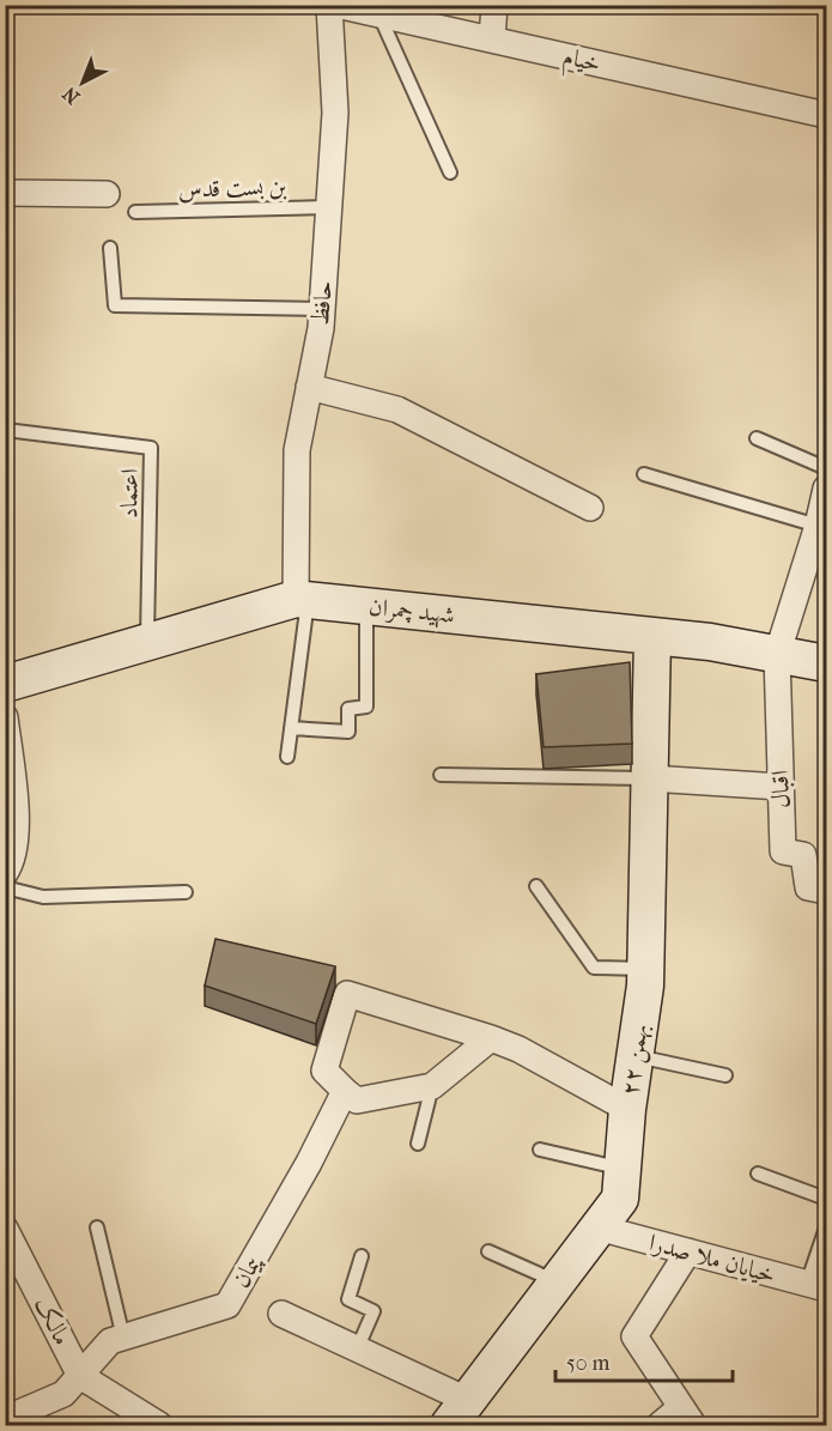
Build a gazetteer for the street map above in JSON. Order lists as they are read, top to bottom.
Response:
{
  "streets": {
    "street": [
      "خیام",
      "حافظ",
      "شهید چمران",
      "اقبال",
      "۲۲ بهمن",
      "خیایان ملا صدرا",
      "پیمان",
      "مالک"
    ],
    "lane": ["بن بست قدس", "اعتماد"]
  },
  "crossings": [
    ["بن بست قدس", "حافظ"],
    ["حافظ", "شهید چمران"],
    ["اعتماد", "شهید چمران"],
    ["شهید چمران", "اقبال"],
    ["شهید چمران", "۲۲ بهمن"],
    ["۲۲ بهمن", "خیایان ملا صدرا"],
    ["پیمان", "مالک"]
  ],
  "scale_bar": "50 m",
  "north": "bottom left"
}
